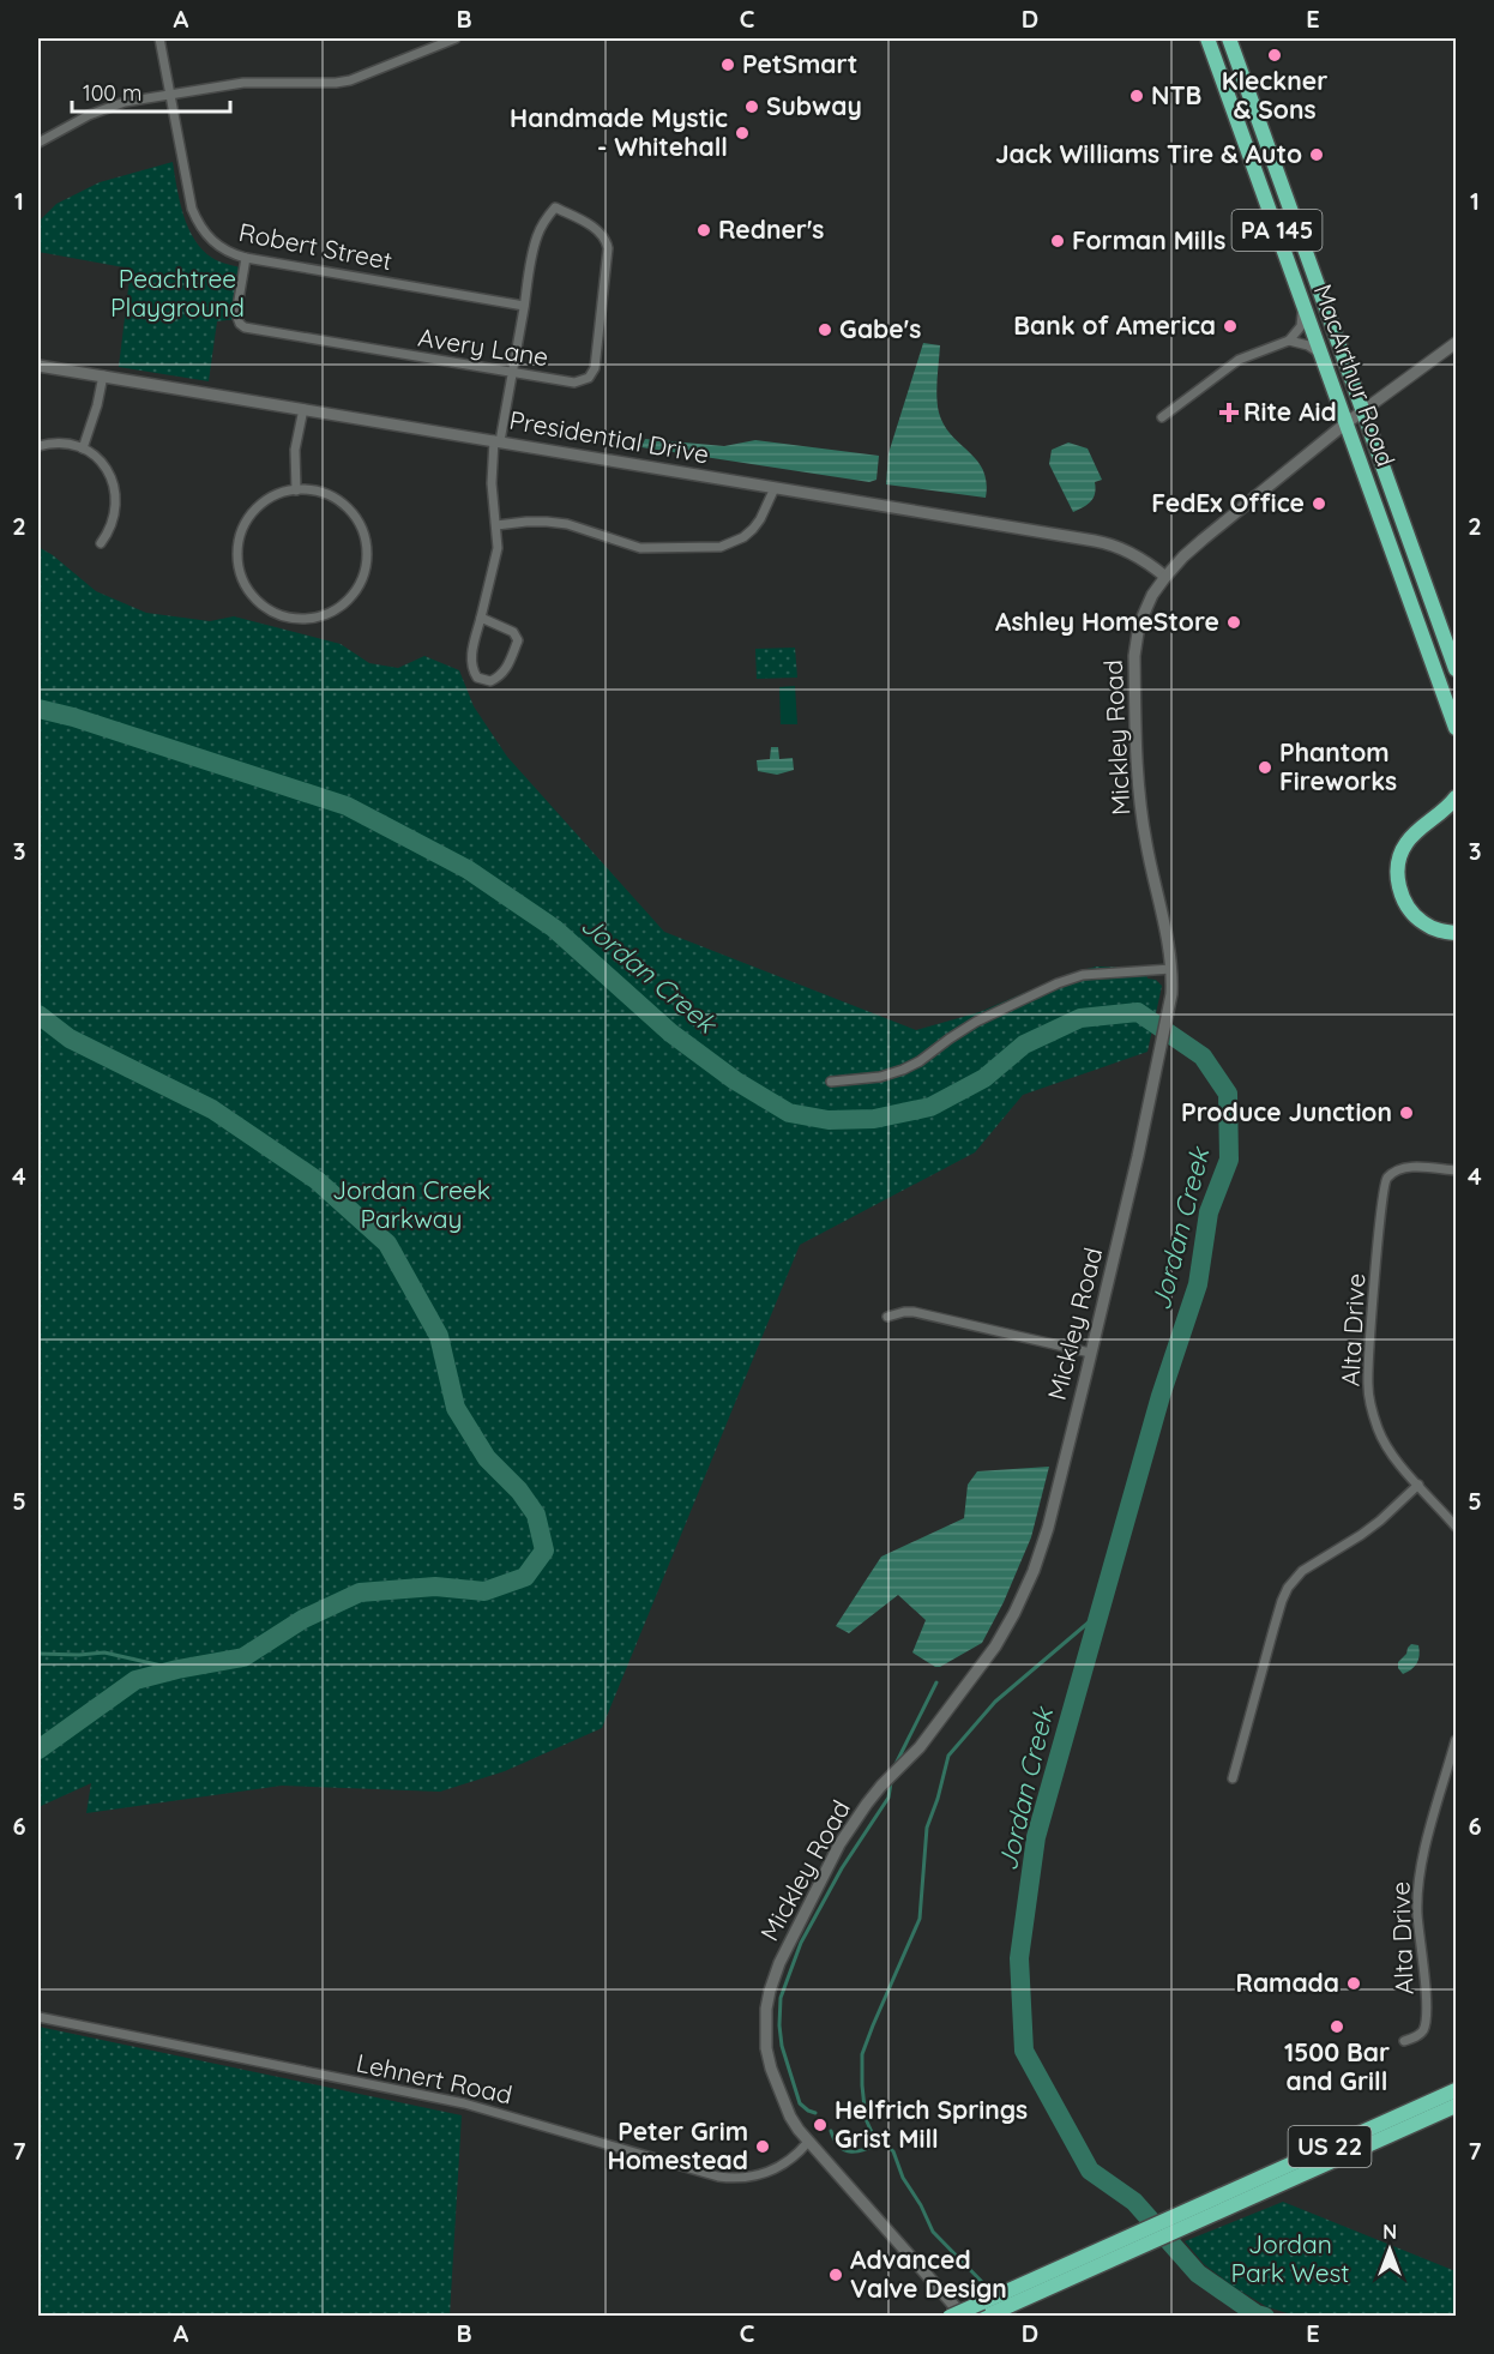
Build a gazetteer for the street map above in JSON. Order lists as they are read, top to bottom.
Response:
{
  "streets": {
    "highway": ["PA 145", "MacArthur Road", "US 22"],
    "street": [
      "Robert Street",
      "Avery Lane",
      "Presidential Drive",
      "Mickley Road",
      "Alta Drive",
      "Lehnert Road"
    ]
  },
  "crossings": [
    ["Robert Street", "Avery Lane"],
    ["MacArthur Road", "Mickley Road"],
    ["Presidential Drive", "Mickley Road"],
    ["Mickley Road", "Lehnert Road"]
  ],
  "water": ["Jordan Creek"],
  "parks": ["Peachtree Playground", "Jordan Creek Parkway", "Jordan Park West"],
  "places": {
    "other": [
      "Kleckner & Sons",
      "PetSmart",
      "NTB",
      "Subway",
      "Handmade Mystic - Whitehall",
      "Jack Williams Tire & Auto",
      "Redner's",
      "Forman Mills",
      "Bank of America",
      "Gabe's",
      "FedEx Office",
      "Ashley HomeStore",
      "Phantom Fireworks",
      "Produce Junction",
      "Ramada",
      "1500 Bar and Grill",
      "Helfrich Springs Grist Mill",
      "Peter Grim Homestead",
      "Advanced Valve Design"
    ],
    "health": ["Rite Aid"]
  },
  "scale_bar": "100 m",
  "north": "top",
  "grid": {
    "columns": [
      "A",
      "B",
      "C",
      "D",
      "E"
    ],
    "rows": [
      "1",
      "2",
      "3",
      "4",
      "5",
      "6",
      "7"
    ]
  }
}
